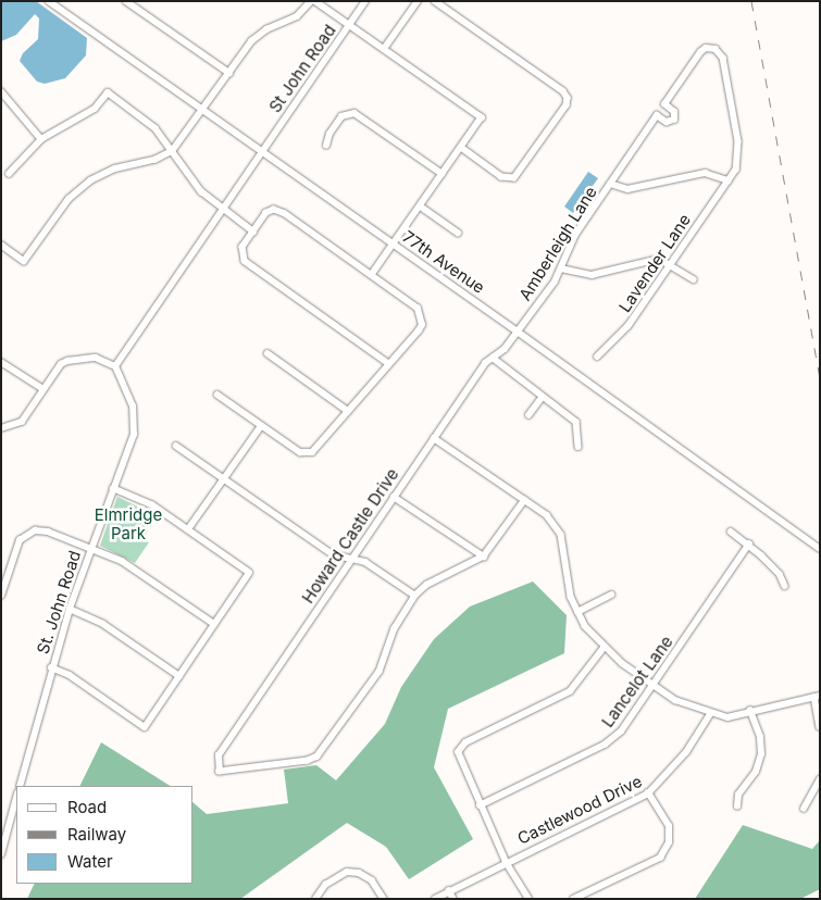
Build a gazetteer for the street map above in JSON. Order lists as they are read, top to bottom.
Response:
{
  "streets": {
    "street": [
      "St John Road",
      "Amberleigh Lane",
      "77th Avenue",
      "Lavender Lane",
      "Howard Castle Drive",
      "St. John Road",
      "Lancelot Lane",
      "Castlewood Drive"
    ]
  },
  "crossings": [
    ["St John Road", "77th Avenue"],
    ["Amberleigh Lane", "77th Avenue"],
    ["Amberleigh Lane", "Lavender Lane"],
    ["Amberleigh Lane", "Howard Castle Drive"],
    ["77th Avenue", "Howard Castle Drive"]
  ],
  "parks": ["Elmridge Park"],
  "legend": ["Road", "Railway", "Water"]
}
